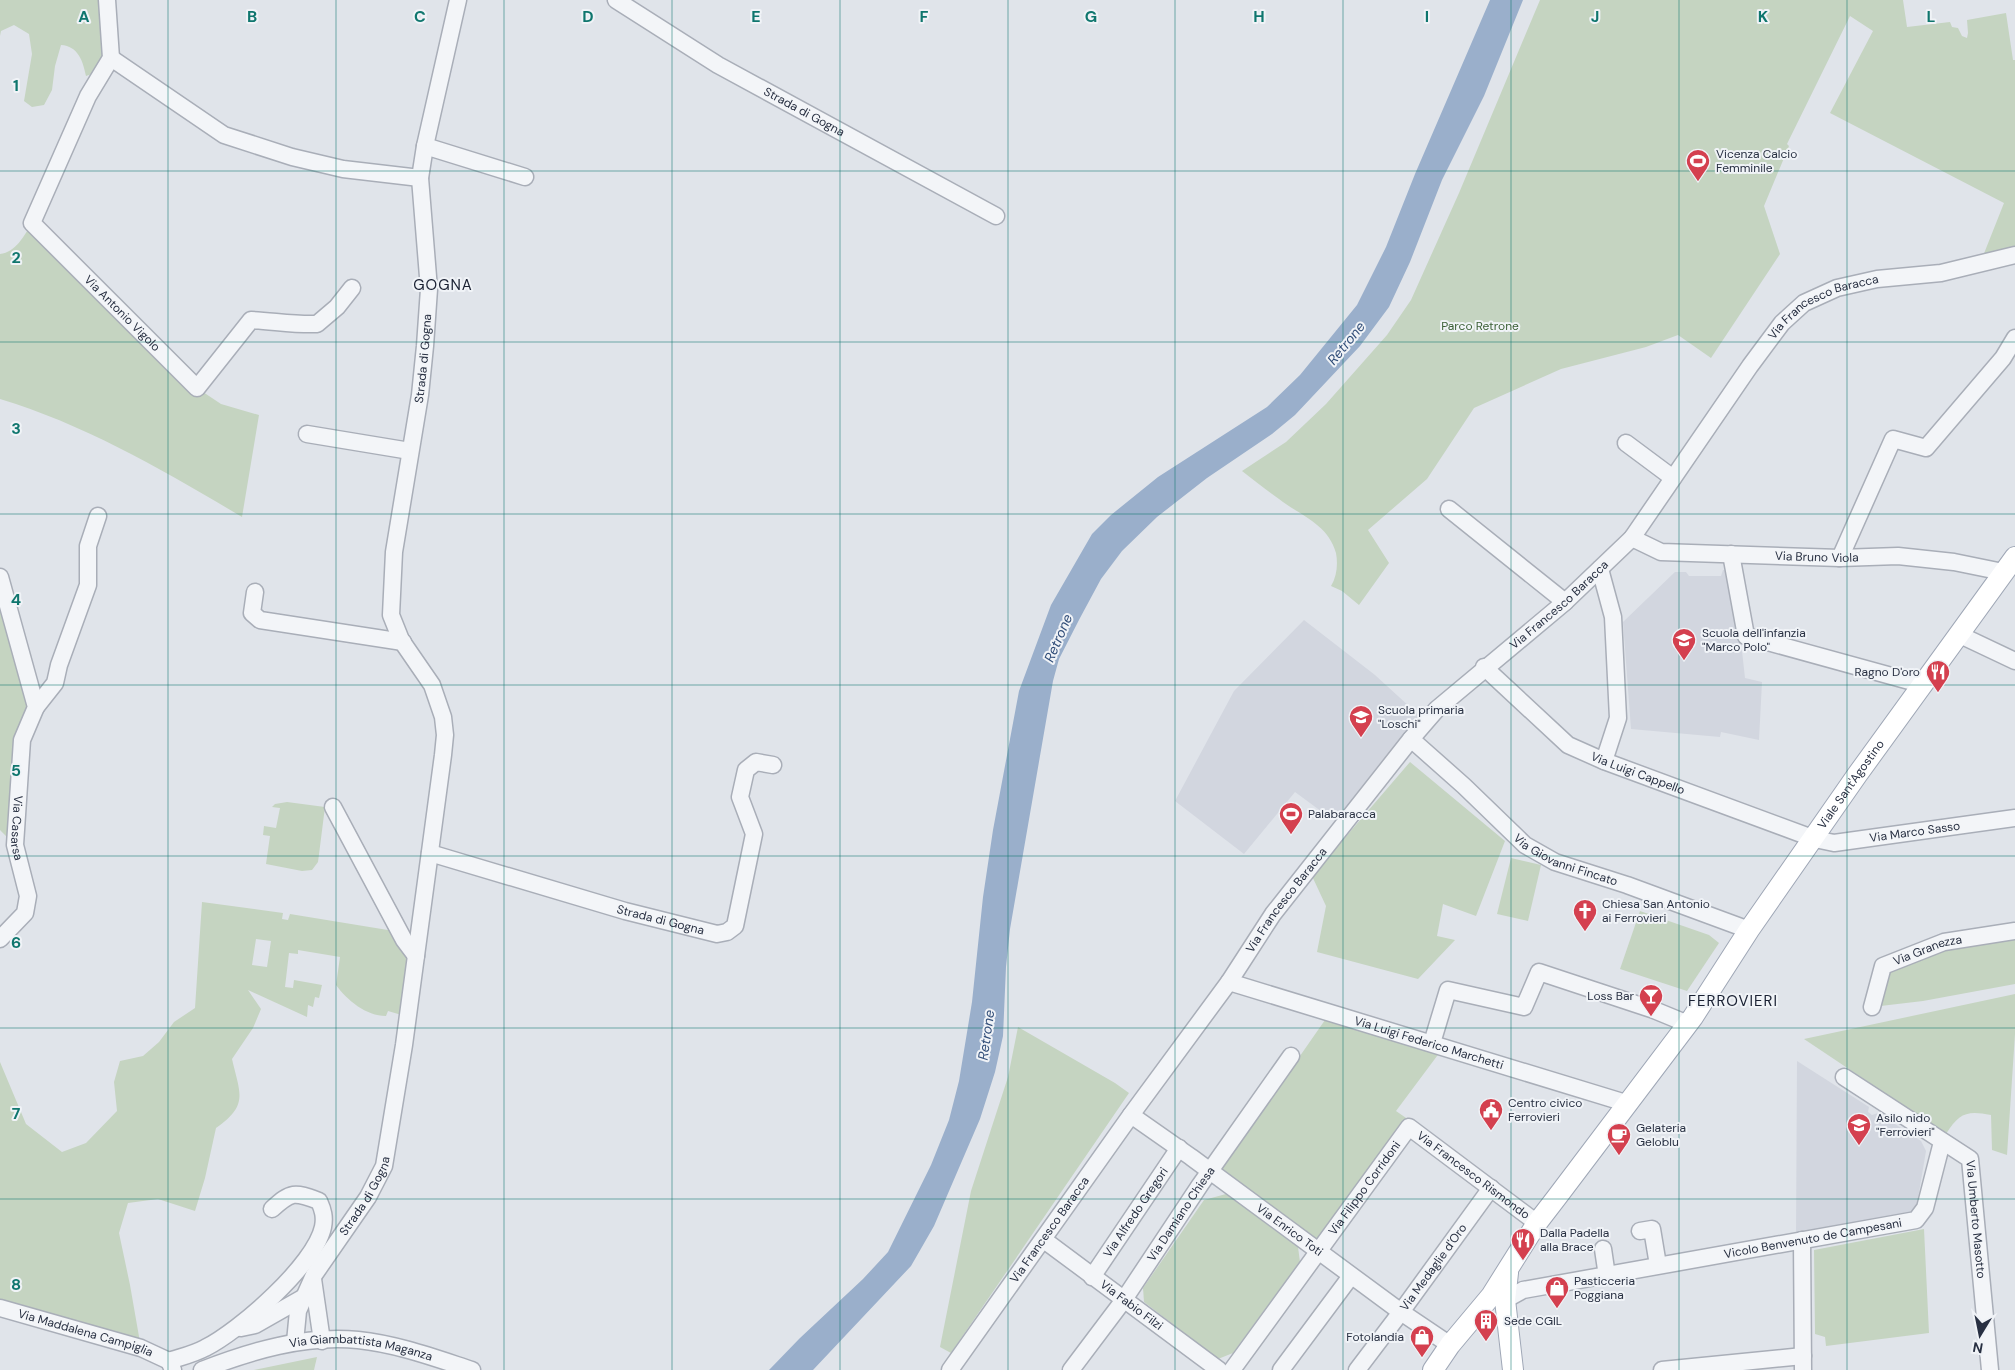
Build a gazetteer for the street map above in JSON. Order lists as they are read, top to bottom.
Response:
{
  "streets": {
    "main road": ["Viale Sant'Agostino"],
    "street": [
      "Strada di Gogna",
      "Via Francesco Baracca",
      "Via Antonio Vigolo",
      "Via Bruno Viola",
      "Via Luigi Cappello",
      "Via Casarsa",
      "Via Marco Sasso",
      "Via Giovanni Fincato",
      "Via Granezza",
      "Via Luigi Federico Marchetti",
      "Via Francesco Rismondo",
      "Via Filippo Corridoni",
      "Via Alfredo Gregori",
      "Via Damiano Chiesa",
      "Via Umberto Masotto",
      "Via Enrico Toti",
      "Vicolo Benvenuto de Campesani",
      "Via Medaglie d'Oro",
      "Via Fabio Filzi",
      "Via Maddalena Campiglia",
      "Via Giambattista Maganza"
    ]
  },
  "crossings": [
    ["Strada di Gogna", "Via Maddalena Campiglia"],
    ["Strada di Gogna", "Via Giambattista Maganza"],
    ["Via Francesco Baracca", "Via Bruno Viola"],
    ["Via Francesco Baracca", "Via Luigi Cappello"],
    ["Via Francesco Baracca", "Via Giovanni Fincato"],
    ["Via Francesco Baracca", "Via Luigi Federico Marchetti"],
    ["Via Francesco Baracca", "Via Enrico Toti"],
    ["Via Francesco Baracca", "Via Fabio Filzi"],
    ["Via Bruno Viola", "Viale Sant'Agostino"],
    ["Via Luigi Cappello", "Viale Sant'Agostino"],
    ["Via Luigi Cappello", "Via Marco Sasso"],
    ["Viale Sant'Agostino", "Via Marco Sasso"],
    ["Viale Sant'Agostino", "Via Giovanni Fincato"],
    ["Viale Sant'Agostino", "Via Luigi Federico Marchetti"],
    ["Viale Sant'Agostino", "Via Francesco Rismondo"],
    ["Viale Sant'Agostino", "Vicolo Benvenuto de Campesani"],
    ["Via Francesco Rismondo", "Via Filippo Corridoni"],
    ["Via Francesco Rismondo", "Via Medaglie d'Oro"],
    ["Via Filippo Corridoni", "Via Enrico Toti"],
    ["Via Alfredo Gregori", "Via Enrico Toti"],
    ["Via Alfredo Gregori", "Via Fabio Filzi"],
    ["Via Damiano Chiesa", "Via Enrico Toti"],
    ["Via Damiano Chiesa", "Via Fabio Filzi"],
    ["Via Umberto Masotto", "Vicolo Benvenuto de Campesani"],
    ["Via Enrico Toti", "Via Medaglie d'Oro"]
  ],
  "districts": ["GOGNA", "FERROVIERI"],
  "water": ["Retrone"],
  "parks": ["Parco Retrone"],
  "places": {
    "sports": ["Vicenza Calcio Femminile", "Palabaracca"],
    "school or university": ["Scuola dell'infanzia \"Marco Polo\"", "Scuola primaria \"Loschi\"", "Asilo nido \"Ferrovieri\""],
    "restaurant": ["Ragno D'oro", "Dalla Padella alla Brace"],
    "church": ["Chiesa San Antonio ai Ferrovieri"],
    "bar": ["Loss Bar"],
    "public building": ["Centro civico Ferrovieri"],
    "cafe": ["Gelateria Geloblu"],
    "shop": ["Pasticceria Poggiana", "Fotolandia"],
    "building": ["Sede CGIL"]
  },
  "north": "bottom",
  "grid": {
    "columns": [
      "A",
      "B",
      "C",
      "D",
      "E",
      "F",
      "G",
      "H",
      "I",
      "J",
      "K",
      "L"
    ],
    "rows": [
      "1",
      "2",
      "3",
      "4",
      "5",
      "6",
      "7",
      "8"
    ]
  }
}
